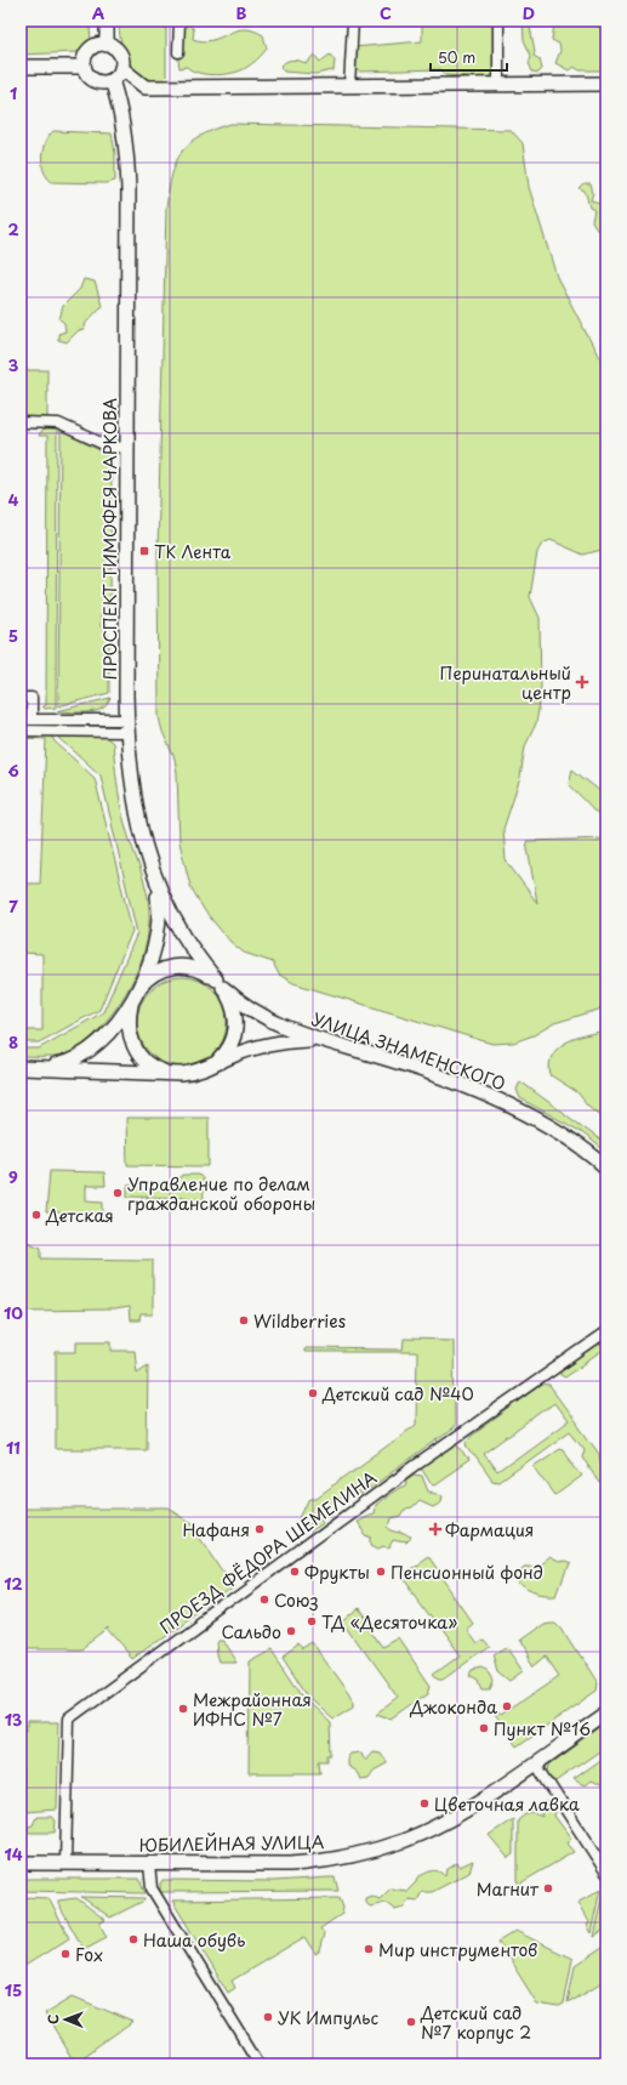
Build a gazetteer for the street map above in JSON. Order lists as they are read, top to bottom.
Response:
{
  "streets": {
    "main road": ["ПРОСПЕКТ ТИМОФЕЯ ЧАРКОВА", "УЛИЦА ЗНАМЕНСКОГО", "ЮБИЛЕЙНАЯ УЛИЦА"],
    "street": ["ПРОЕЗД ФЁДОРА ШЕМЕЛИНА"]
  },
  "crossings": [
    ["ПРОСПЕКТ ТИМОФЕЯ ЧАРКОВА", "УЛИЦА ЗНАМЕНСКОГО"],
    ["ПРОЕЗД ФЁДОРА ШЕМЕЛИНА", "ЮБИЛЕЙНАЯ УЛИЦА"]
  ],
  "places": {
    "transit": ["ТК Лента"],
    "health": ["Перинатальный центр", "Фармация"],
    "other": [
      "Управление по делам гражданской обороны",
      "Детская",
      "Wildberries",
      "Детский сад №40",
      "Нафаня",
      "Фрукты",
      "Пенсионный фонд",
      "Союз",
      "ТД «Десяточка»",
      "Сальдо",
      "Джоконда",
      "Межрайонная ИФНС №7",
      "Пункт №16",
      "Цветочная лавка",
      "Магнит",
      "Наша обувь",
      "Мир инструментов",
      "Fox",
      "УК Импульс",
      "Детский сад №7 корпус 2"
    ]
  },
  "scale_bar": "50 m",
  "north": "left",
  "grid": {
    "columns": [
      "A",
      "B",
      "C",
      "D"
    ],
    "rows": [
      "1",
      "2",
      "3",
      "4",
      "5",
      "6",
      "7",
      "8",
      "9",
      "10",
      "11",
      "12",
      "13",
      "14",
      "15"
    ]
  }
}
